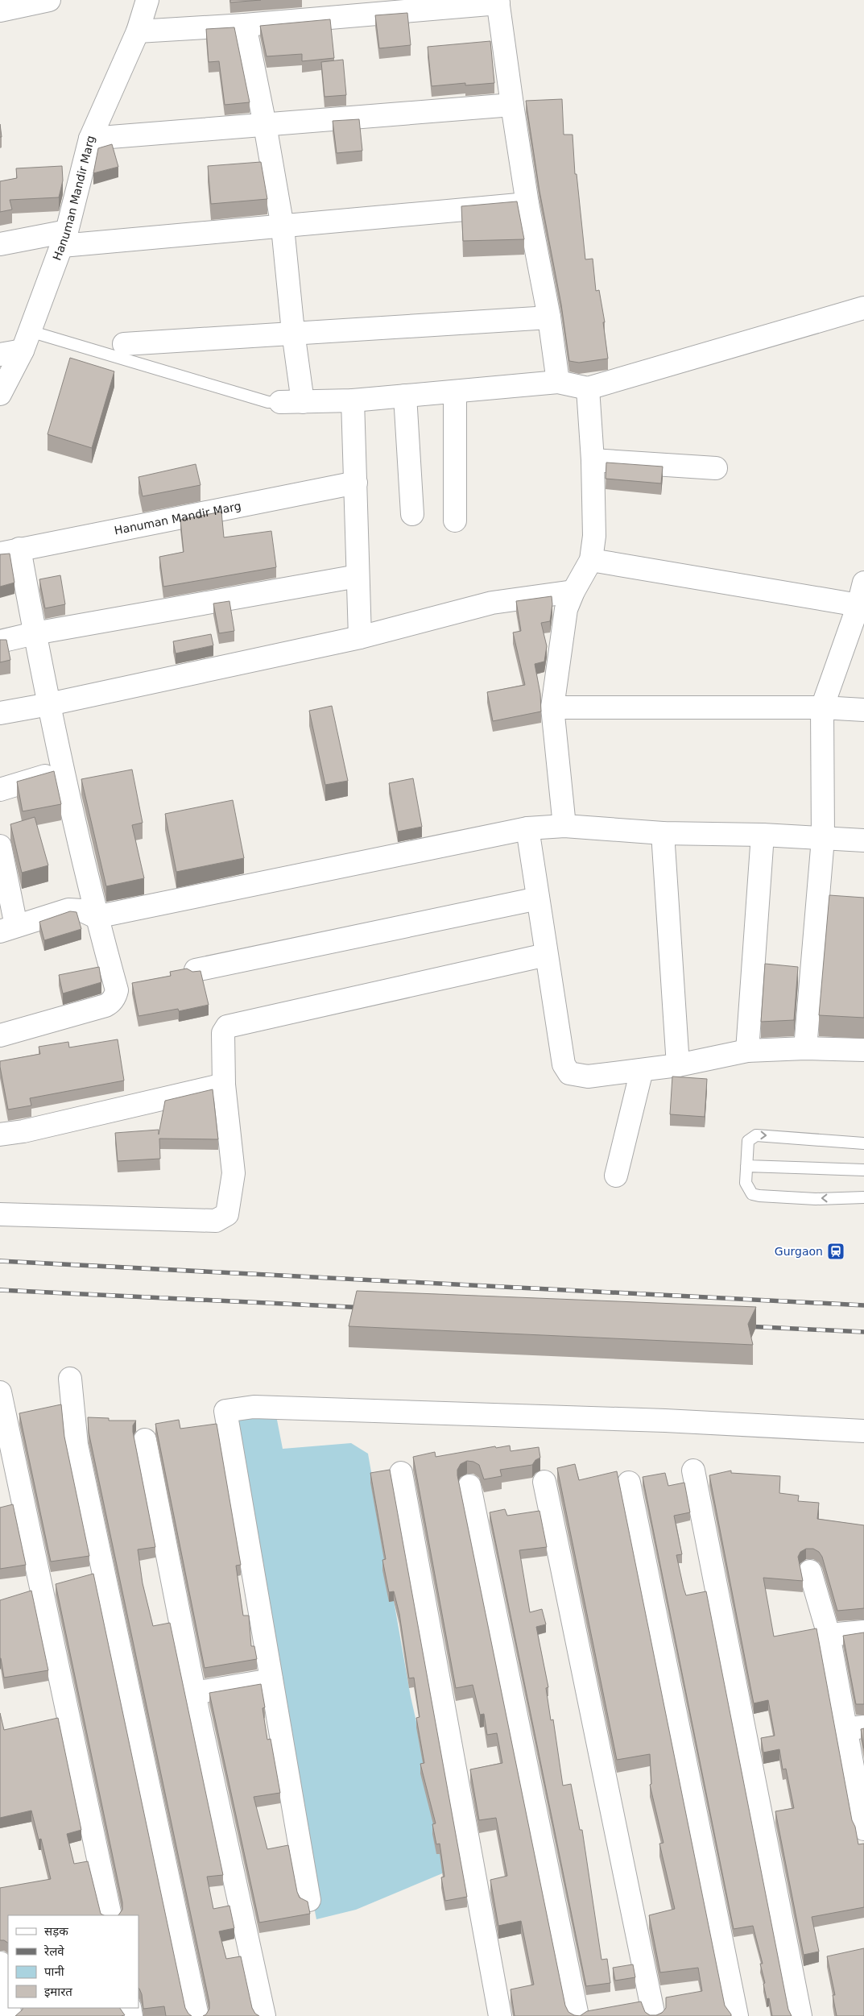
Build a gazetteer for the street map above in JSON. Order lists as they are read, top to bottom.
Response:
{
  "streets": {
    "street": ["Hanuman Mandir Marg"]
  },
  "places": {
    "station": ["Gurgaon"]
  },
  "legend": [
    "सड़क",
    "रेलवे",
    "पानी",
    "इमारत"
  ]
}
